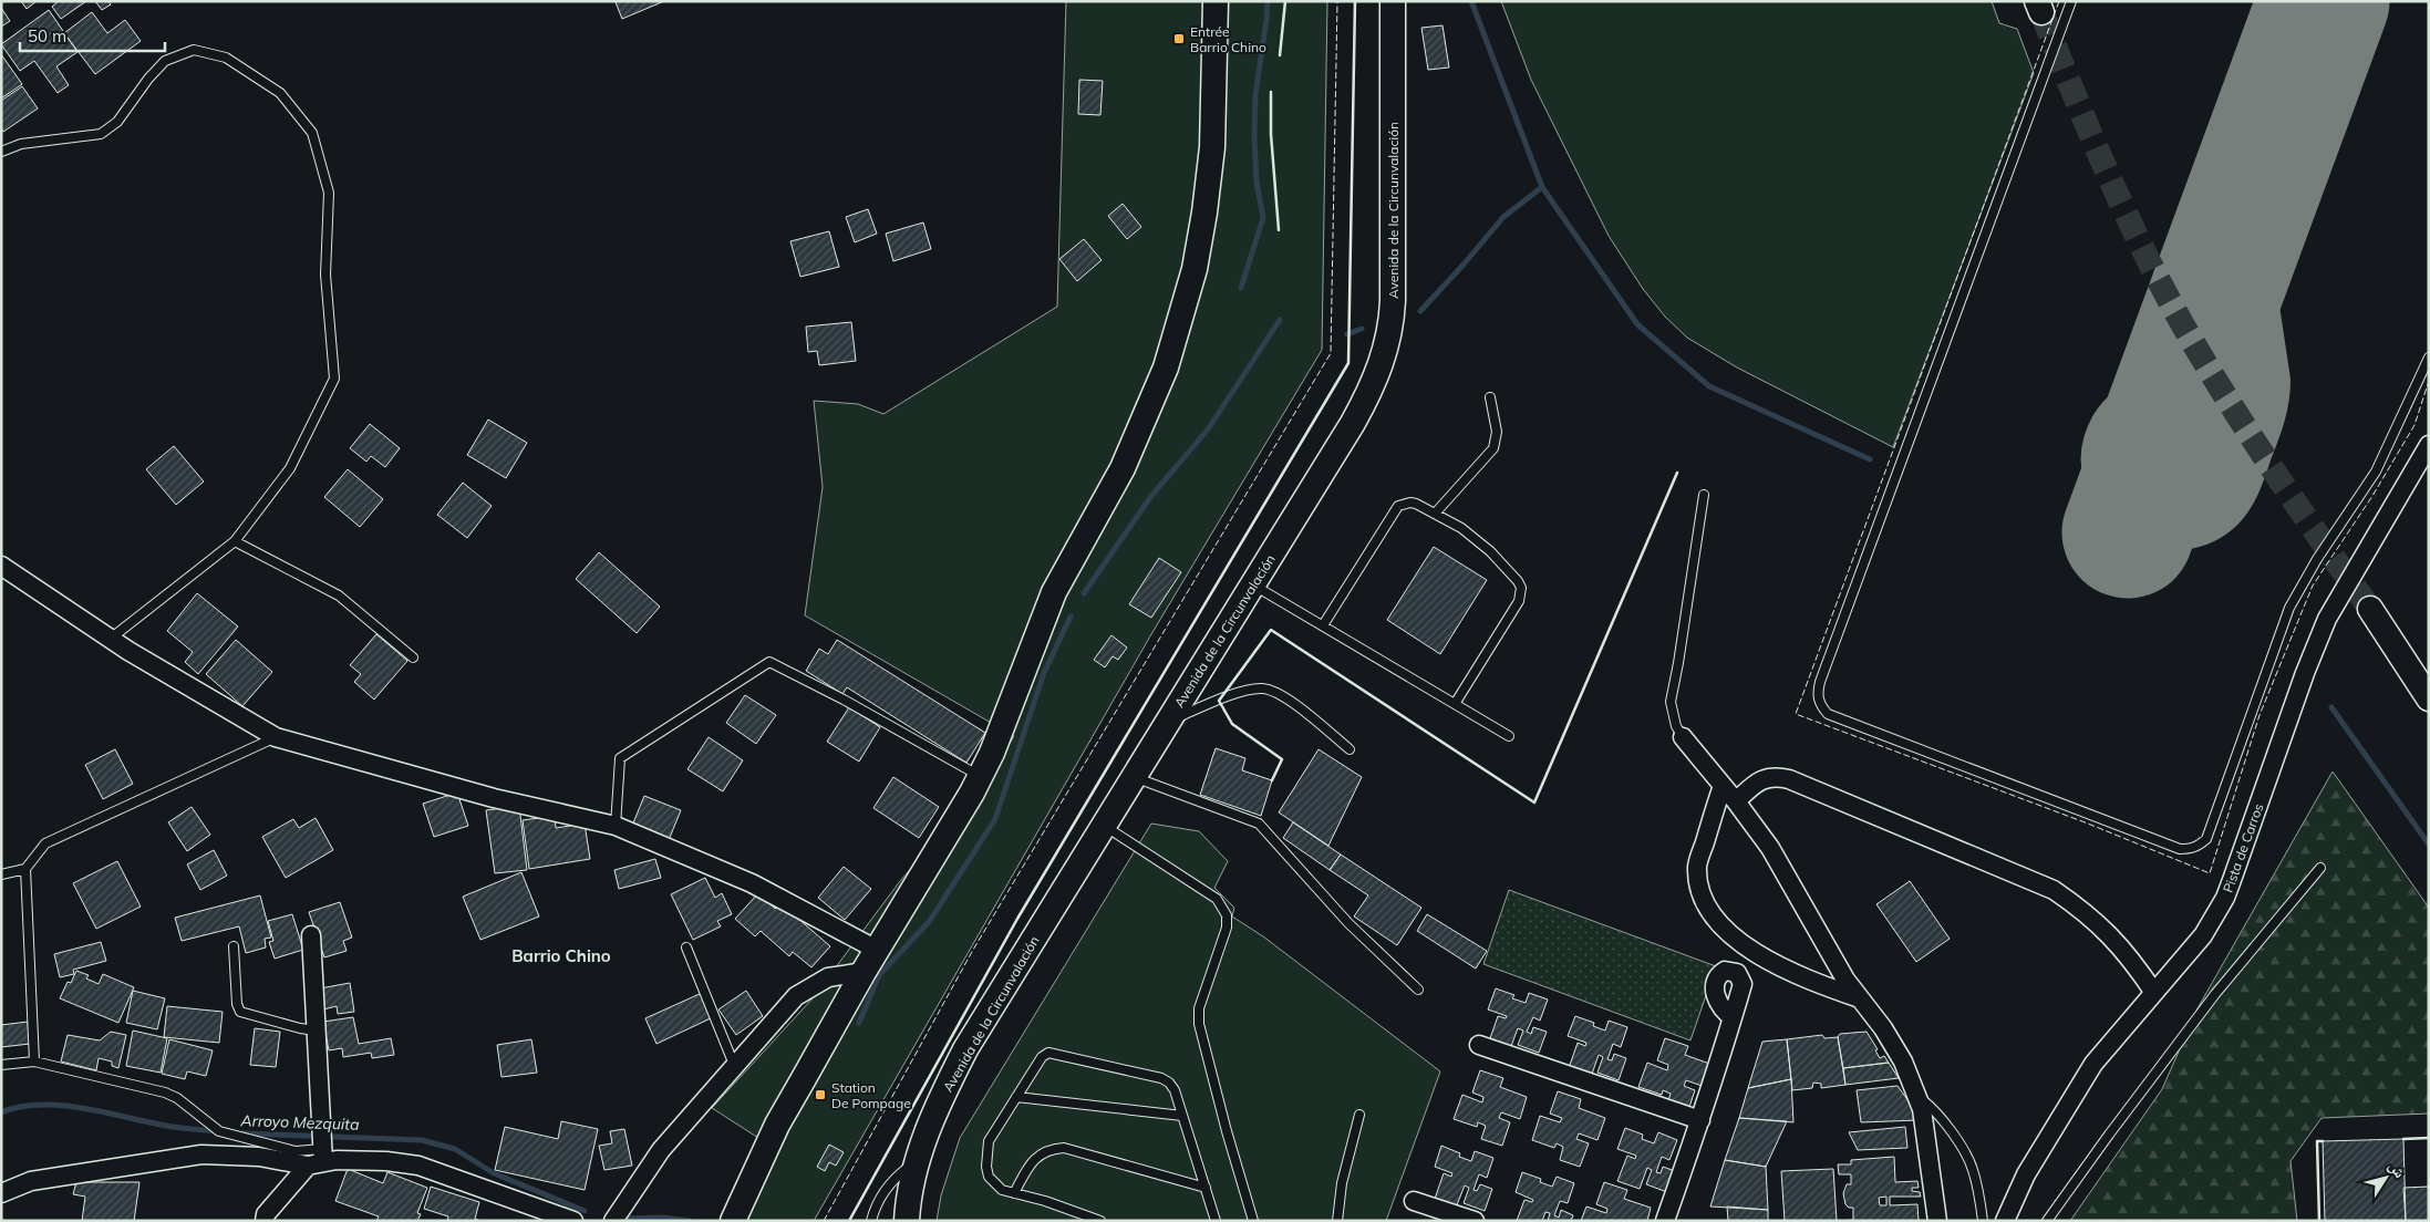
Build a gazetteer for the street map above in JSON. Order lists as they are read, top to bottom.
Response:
{
  "streets": {
    "main road": ["Avenida de la Circunvalación"],
    "street": ["Pista de Carros"]
  },
  "districts": ["Barrio Chino"],
  "water": ["Arroyo Mezquita"],
  "places": {
    "transit": ["Entrée Barrio Chino", "Station De Pompage"]
  },
  "scale_bar": "50 m",
  "north": "top right"
}
